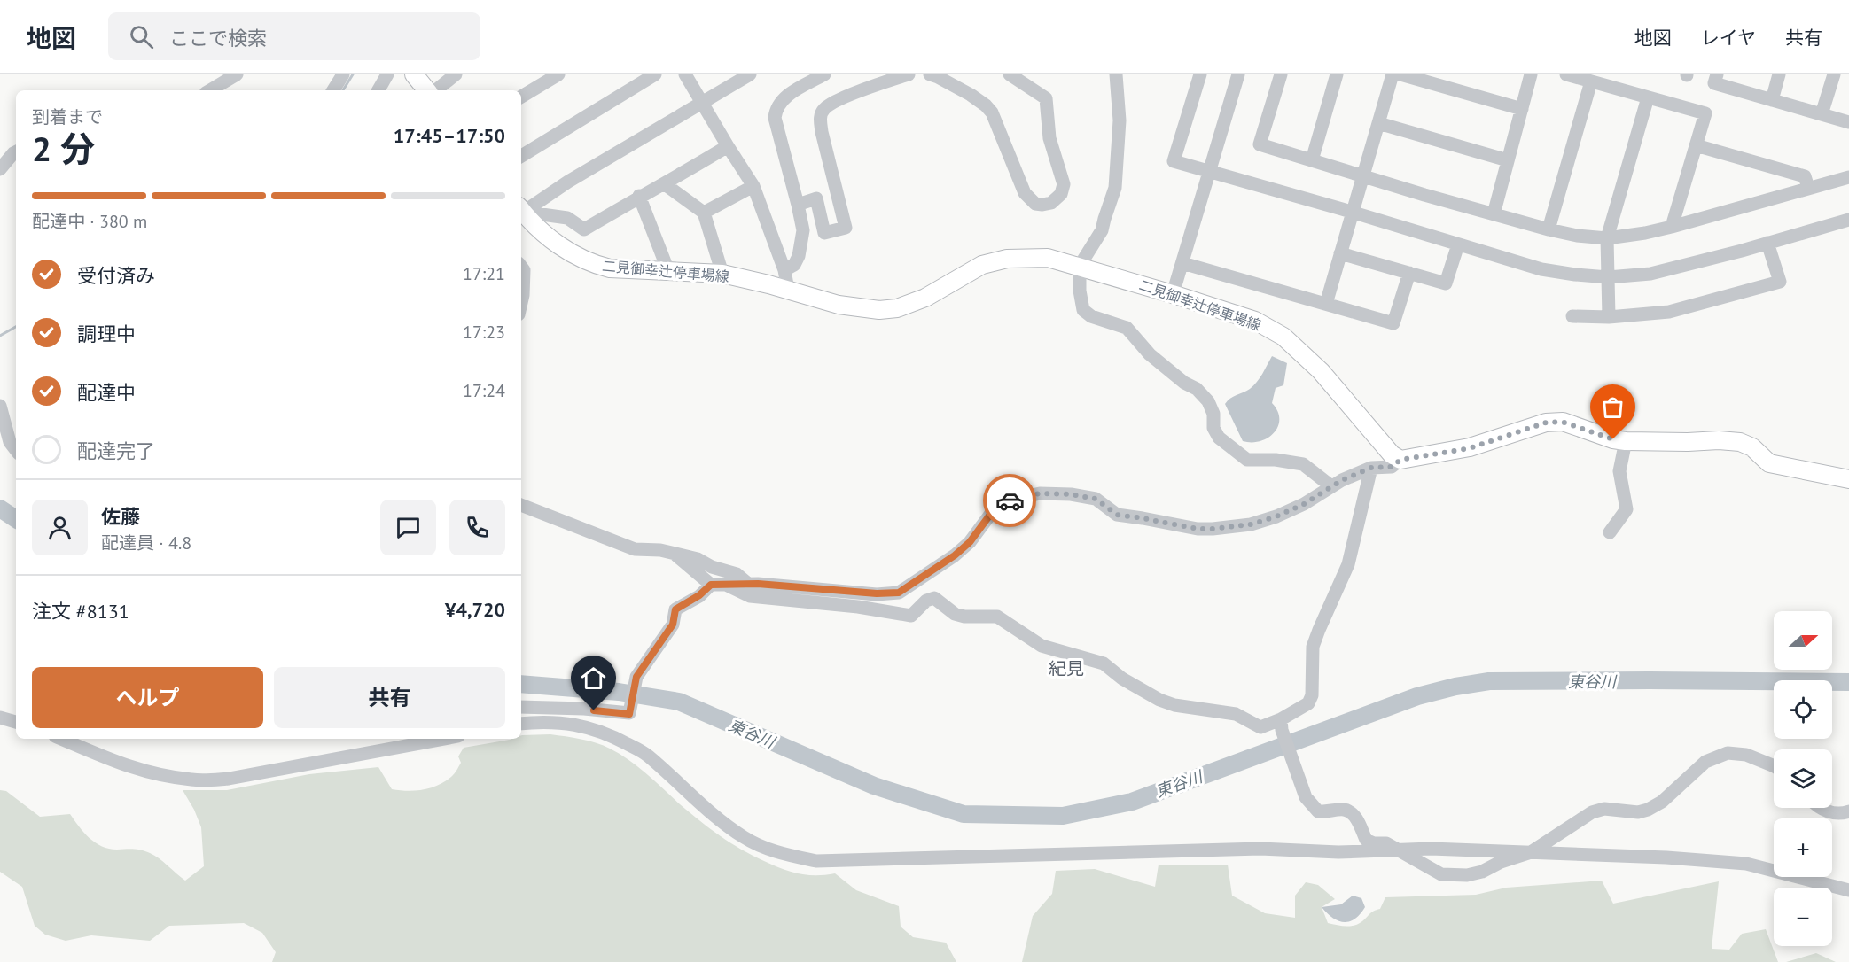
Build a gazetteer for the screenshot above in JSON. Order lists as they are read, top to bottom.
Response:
{
  "streets": {
    "main road": ["二見御幸辻停車場線"]
  },
  "districts": ["紀見"],
  "water": ["東谷川"],
  "north": "right",
  "page": {
    "header": "地図",
    "search": "ここで検索",
    "nav": ["地図", "レイヤ", "共有"],
    "heading": ["2 分", "到着まで", "17:45–17:50"],
    "panel": [
      "佐藤",
      "配達員 · 4.8",
      "注文 #8131",
      "¥4,720"
    ],
    "bar": "配達中 · 380 m",
    "list": [
      ["受付済み", "17:21"],
      ["調理中", "17:23"],
      ["配達中", "17:24"],
      "配達完了"
    ],
    "map_buttons": ["+", "−"],
    "buttons": ["ヘルプ", "共有"]
  }
}
